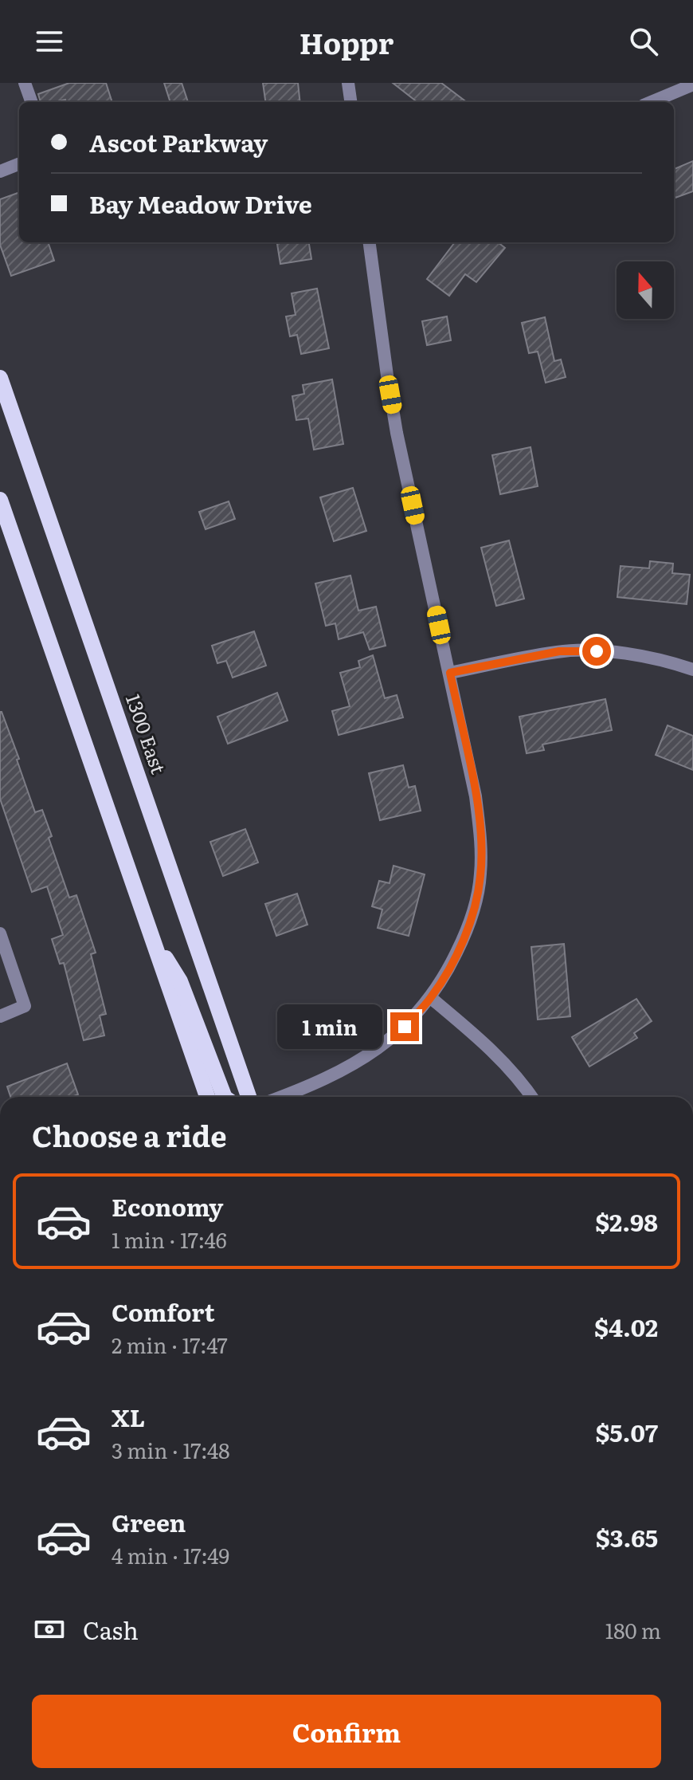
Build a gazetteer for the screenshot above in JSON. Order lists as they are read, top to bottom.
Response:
{
  "streets": {
    "main road": ["1300 East"]
  },
  "north": "top",
  "page": {
    "header": "Hoppr",
    "banner": ["Ascot Parkway", "Bay Meadow Drive"],
    "bubble": "1 min",
    "heading": "Choose a ride",
    "list": [
      {
        "name": "Economy",
        "note": "1 min · 17:46",
        "value": "$2.98"
      },
      {
        "name": "Comfort",
        "note": "2 min · 17:47",
        "value": "$4.02"
      },
      {
        "name": "XL",
        "note": "3 min · 17:48",
        "value": "$5.07"
      },
      {
        "name": "Green",
        "note": "4 min · 17:49",
        "value": "$3.65"
      }
    ],
    "pay": ["Cash", "180 m"],
    "buttons": "Confirm"
  }
}
